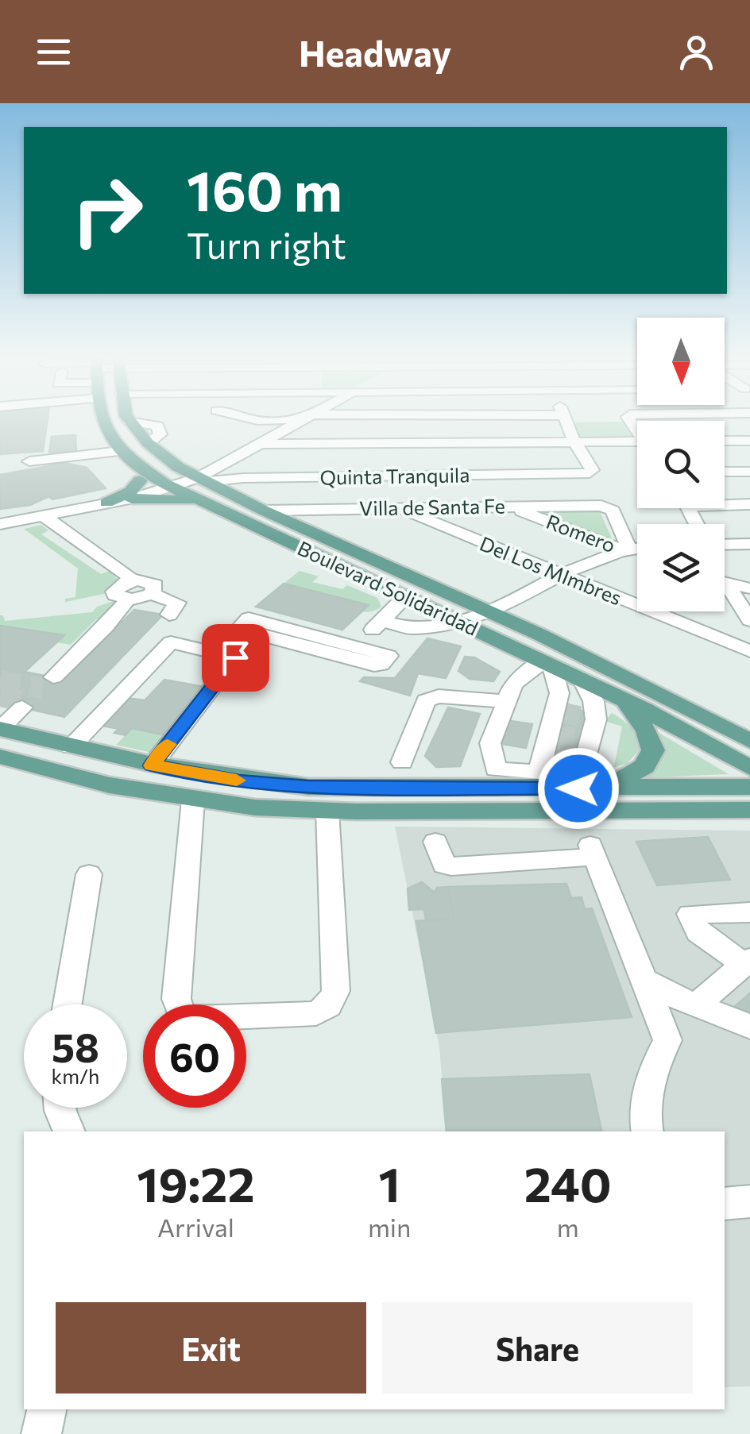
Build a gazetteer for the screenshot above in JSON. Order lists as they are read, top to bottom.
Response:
{
  "streets": {
    "main road": ["Boulevard Solidaridad"],
    "street": [
      "Quinta Tranquila",
      "Villa de Santa Fe",
      "Romero",
      "Del Los MImbres"
    ]
  },
  "crossings": [
    ["Quinta Tranquila", "Boulevard Solidaridad"],
    ["Villa de Santa Fe", "Romero"],
    ["Villa de Santa Fe", "Del Los MImbres"],
    ["Villa de Santa Fe", "Boulevard Solidaridad"]
  ],
  "north": "bottom",
  "page": {
    "header": "Headway",
    "turn": ["160 m", "Turn right"],
    "speed": "58 km/h",
    "limit": "60",
    "eta": [
      "19:22",
      "Arrival",
      "1",
      "min",
      "240",
      "m"
    ],
    "buttons": ["Exit", "Share"]
  }
}
